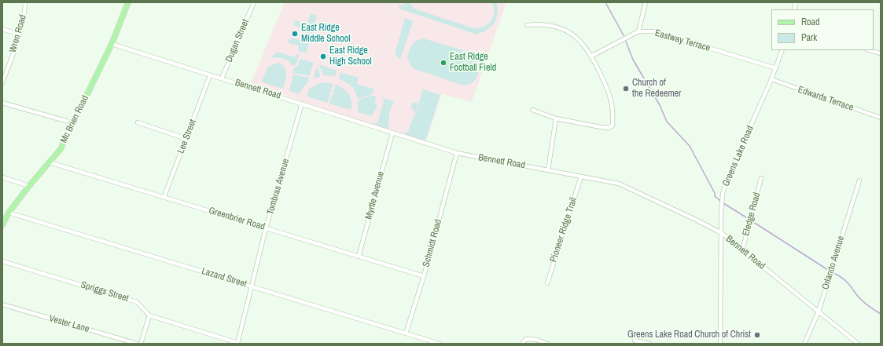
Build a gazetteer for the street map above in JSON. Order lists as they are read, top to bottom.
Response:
{
  "streets": {
    "main road": ["Mc Brien Road"],
    "street": [
      "Wren Road",
      "Dugan Street",
      "Eastway Terrace",
      "Bennett Road",
      "Edwards Terrace",
      "Lee Street",
      "Greens Lake Road",
      "Tombras Avenue",
      "Myrtle Avenue",
      "Eledge Road",
      "Greenbrier Road",
      "Pioneer Ridge Trail",
      "Schmidt Road",
      "Orlando Avenue",
      "Lazard Street",
      "Spriggs Street",
      "Vester Lane"
    ]
  },
  "crossings": [
    ["Dugan Street", "Bennett Road"],
    ["Eastway Terrace", "Greens Lake Road"],
    ["Bennett Road", "Mc Brien Road"],
    ["Bennett Road", "Lee Street"],
    ["Bennett Road", "Greens Lake Road"],
    ["Bennett Road", "Tombras Avenue"],
    ["Bennett Road", "Myrtle Avenue"],
    ["Bennett Road", "Eledge Road"],
    ["Bennett Road", "Pioneer Ridge Trail"],
    ["Bennett Road", "Schmidt Road"],
    ["Bennett Road", "Orlando Avenue"],
    ["Edwards Terrace", "Greens Lake Road"],
    ["Mc Brien Road", "Greenbrier Road"],
    ["Mc Brien Road", "Lazard Street"],
    ["Lee Street", "Greenbrier Road"],
    ["Tombras Avenue", "Greenbrier Road"],
    ["Tombras Avenue", "Lazard Street"],
    ["Tombras Avenue", "Spriggs Street"],
    ["Myrtle Avenue", "Greenbrier Road"],
    ["Greenbrier Road", "Schmidt Road"],
    ["Schmidt Road", "Lazard Street"]
  ],
  "places": [
    "East Ridge Middle School",
    "East Ridge High School",
    "East Ridge Football Field",
    "Church of the Redeemer",
    "Greens Lake Road Church of Christ"
  ],
  "legend": ["Road", "Park"]
}
